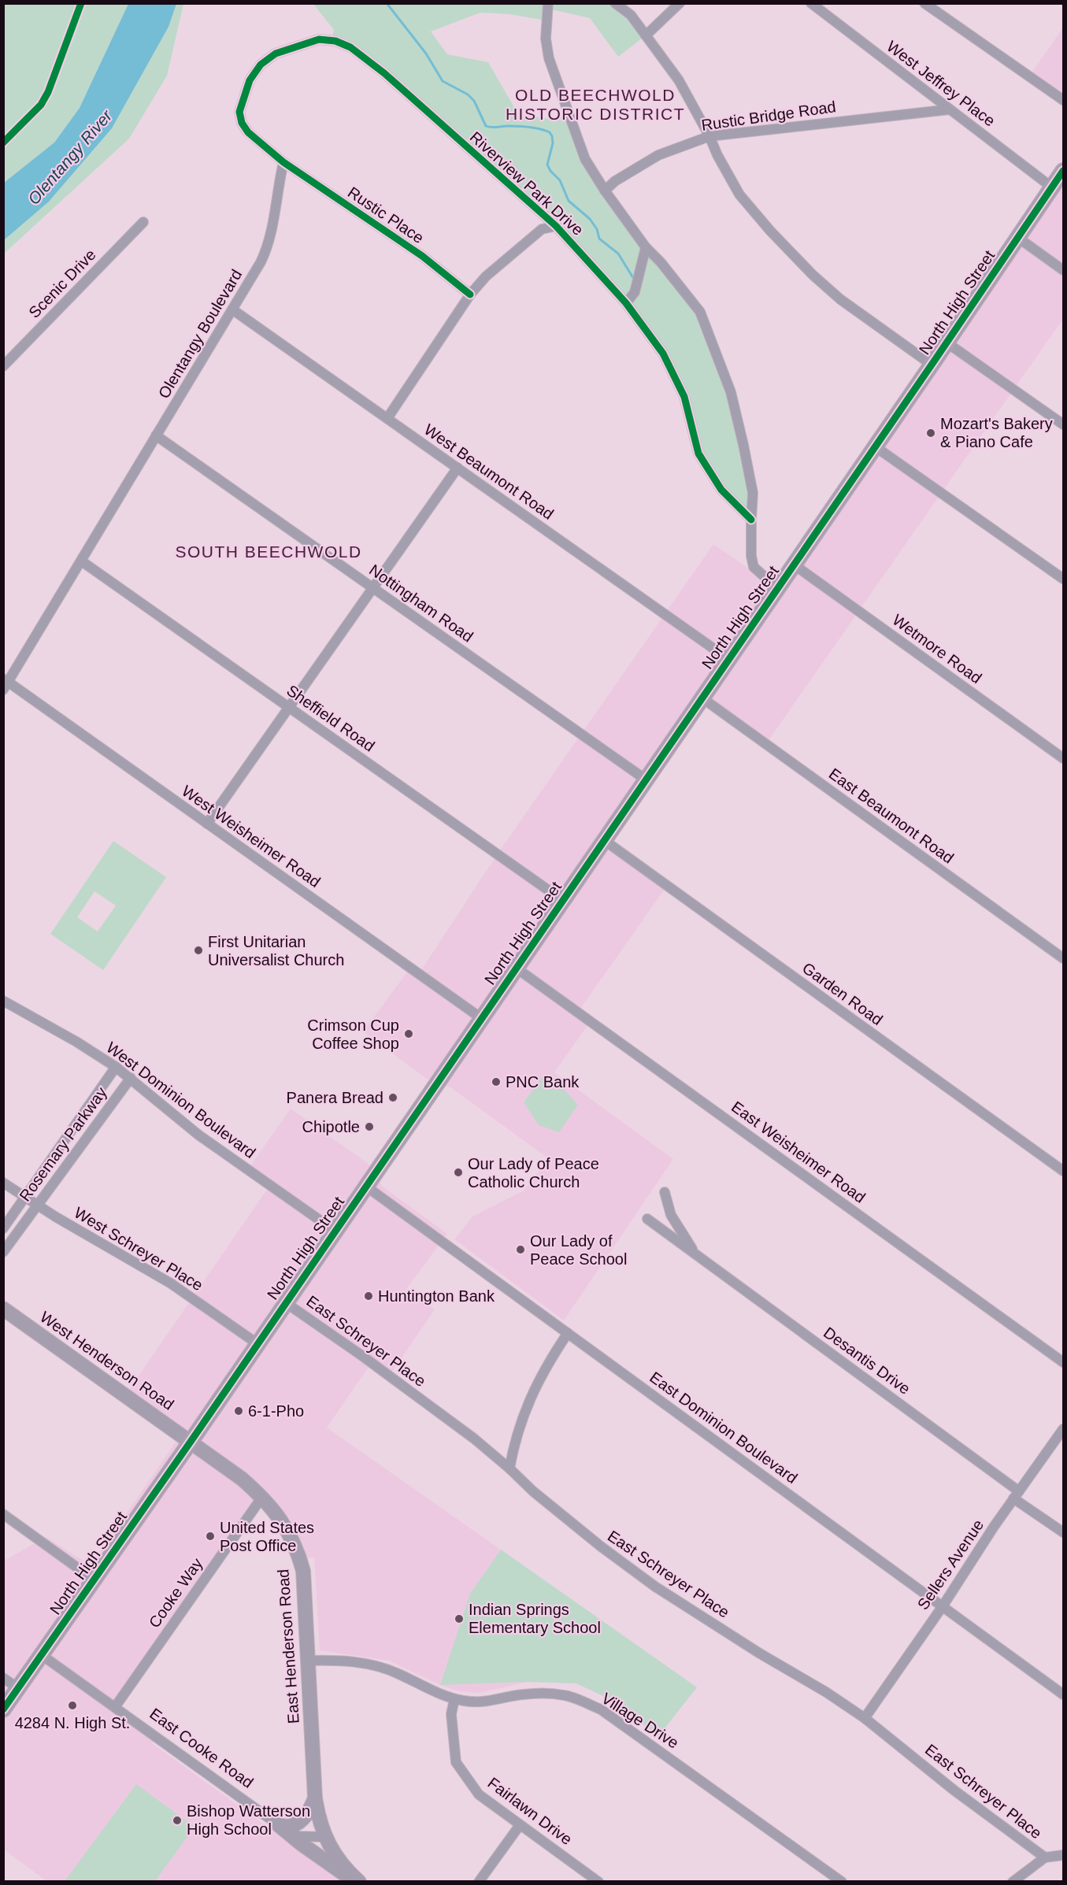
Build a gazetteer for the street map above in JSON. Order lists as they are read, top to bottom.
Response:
{
  "streets": {
    "main road": ["North High Street", "West Henderson Road", "East Henderson Road"],
    "street": [
      "West Jeffrey Place",
      "Rustic Bridge Road",
      "Riverview Park Drive",
      "Rustic Place",
      "Scenic Drive",
      "Olentangy Boulevard",
      "West Beaumont Road",
      "Nottingham Road",
      "Wetmore Road",
      "Sheffield Road",
      "East Beaumont Road",
      "West Weisheimer Road",
      "Garden Road",
      "West Dominion Boulevard",
      "Rosemary Parkway",
      "East Weisheimer Road",
      "West Schreyer Place",
      "East Schreyer Place",
      "Desantis Drive",
      "East Dominion Boulevard",
      "Sellers Avenue",
      "Cooke Way",
      "Village Drive",
      "East Cooke Road",
      "Fairlawn Drive"
    ]
  },
  "crossings": [
    ["West Jeffrey Place", "Rustic Bridge Road"],
    ["West Jeffrey Place", "North High Street"],
    ["Riverview Park Drive", "Rustic Place"],
    ["Riverview Park Drive", "Olentangy Boulevard"],
    ["Rustic Place", "Olentangy Boulevard"],
    ["North High Street", "West Beaumont Road"],
    ["North High Street", "Nottingham Road"],
    ["North High Street", "Wetmore Road"],
    ["North High Street", "Sheffield Road"],
    ["North High Street", "East Beaumont Road"],
    ["North High Street", "West Weisheimer Road"],
    ["North High Street", "Garden Road"],
    ["North High Street", "West Dominion Boulevard"],
    ["North High Street", "East Weisheimer Road"],
    ["North High Street", "West Schreyer Place"],
    ["North High Street", "East Schreyer Place"],
    ["North High Street", "West Henderson Road"],
    ["North High Street", "East Dominion Boulevard"],
    ["North High Street", "East Henderson Road"],
    ["North High Street", "East Cooke Road"],
    ["Olentangy Boulevard", "West Beaumont Road"],
    ["Olentangy Boulevard", "Nottingham Road"],
    ["Olentangy Boulevard", "Sheffield Road"],
    ["Olentangy Boulevard", "West Weisheimer Road"],
    ["West Dominion Boulevard", "Rosemary Parkway"],
    ["Rosemary Parkway", "West Schreyer Place"],
    ["East Schreyer Place", "Sellers Avenue"],
    ["West Henderson Road", "East Henderson Road"],
    ["Desantis Drive", "Sellers Avenue"],
    ["East Dominion Boulevard", "Sellers Avenue"],
    ["Cooke Way", "East Henderson Road"],
    ["Cooke Way", "East Cooke Road"],
    ["East Henderson Road", "Village Drive"],
    ["East Henderson Road", "East Cooke Road"],
    ["Village Drive", "Fairlawn Drive"]
  ],
  "districts": ["OLD BEECHWOLD HISTORIC DISTRICT", "SOUTH BEECHWOLD"],
  "water": ["Olentangy River"],
  "places": [
    "Mozart's Bakery & Piano Cafe",
    "First Unitarian Universalist Church",
    "Crimson Cup Coffee Shop",
    "PNC Bank",
    "Panera Bread",
    "Chipotle",
    "Our Lady of Peace Catholic Church",
    "Our Lady of Peace School",
    "Huntington Bank",
    "6-1-Pho",
    "United States Post Office",
    "Indian Springs Elementary School",
    "4284 N. High St.",
    "Bishop Watterson High School"
  ]
}
